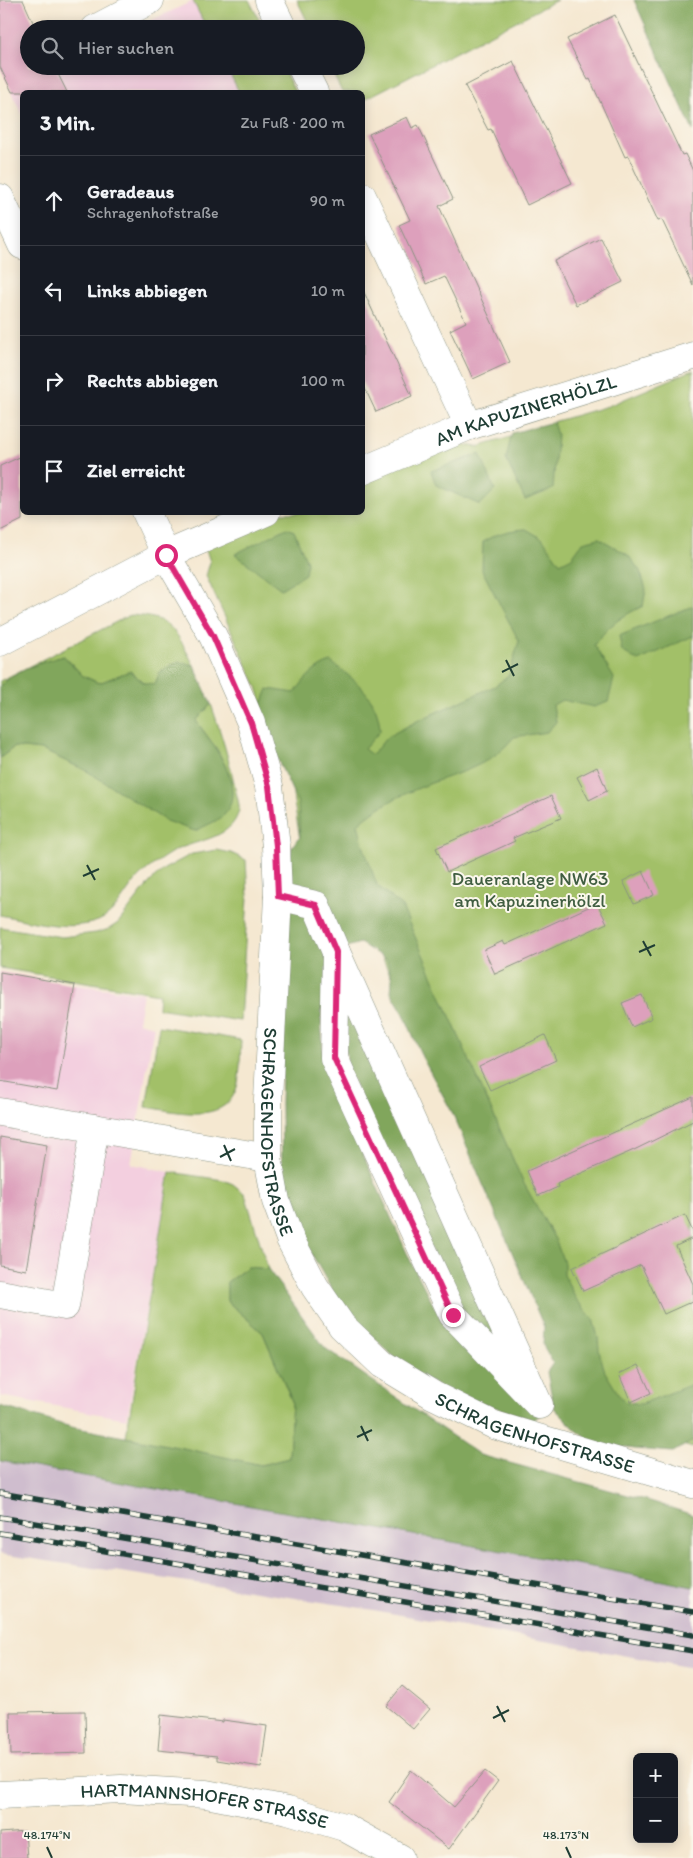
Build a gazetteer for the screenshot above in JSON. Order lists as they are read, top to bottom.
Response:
{
  "streets": {
    "street": ["AM KAPUZINERHÖLZL", "SCHRAGENHOFSTRASSE", "HARTMANNSHOFER STRASSE"]
  },
  "parks": ["Daueranlage NW63 am Kapuzinerhölzl"],
  "page": {
    "search": "Hier suchen",
    "heading": ["3 Min.", "Zu Fuß · 200 m"],
    "list": [
      ["Geradeaus", "Schragenhofstraße", "90 m"],
      ["Links abbiegen", "10 m"],
      ["Rechts abbiegen", "100 m"],
      "Ziel erreicht"
    ],
    "map_buttons": ["+", "−"]
  },
  "coordinates": ["48.174°N", "48.173°N"]
}
